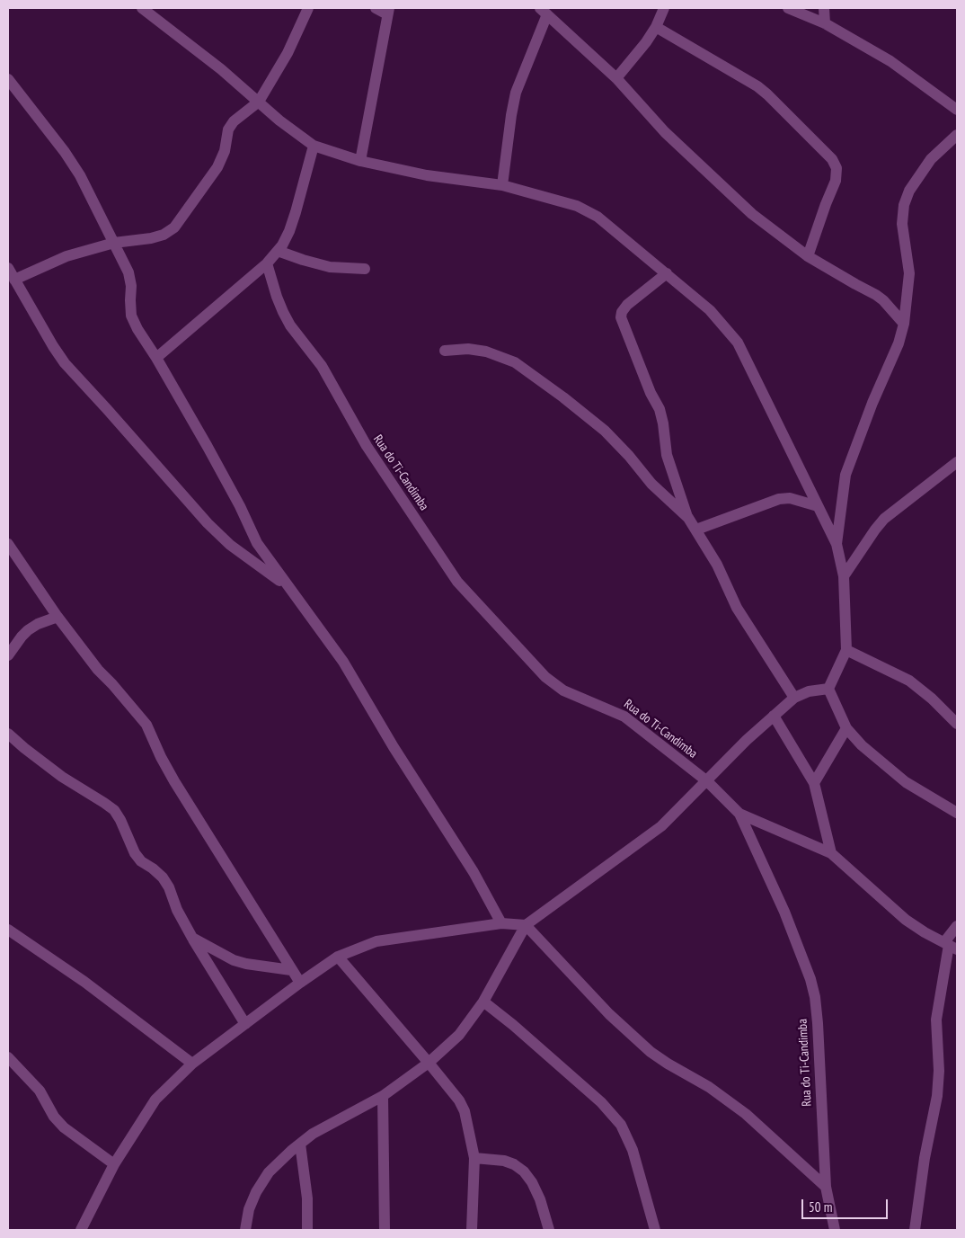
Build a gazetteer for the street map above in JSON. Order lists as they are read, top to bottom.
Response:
{
  "streets": {
    "street": ["Rua do Ti-Candimba"]
  },
  "scale_bar": "50 m"
}
